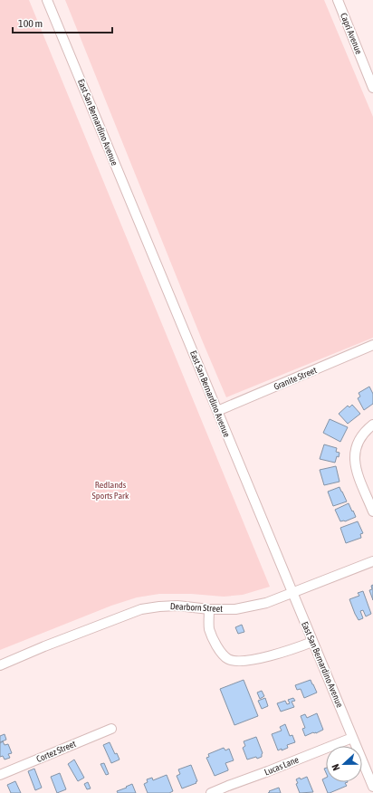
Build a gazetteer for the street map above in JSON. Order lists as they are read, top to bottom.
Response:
{
  "streets": {
    "street": [
      "Capri Avenue",
      "East San Bernardino Avenue",
      "Granite Street",
      "Dearborn Street",
      "Cortez Street",
      "Lucas Lane"
    ]
  },
  "crossings": [
    ["East San Bernardino Avenue", "Granite Street"],
    ["East San Bernardino Avenue", "Dearborn Street"],
    ["East San Bernardino Avenue", "Lucas Lane"]
  ],
  "parks": ["Redlands Sports Park"],
  "scale_bar": "100 m",
  "north": "left"
}
